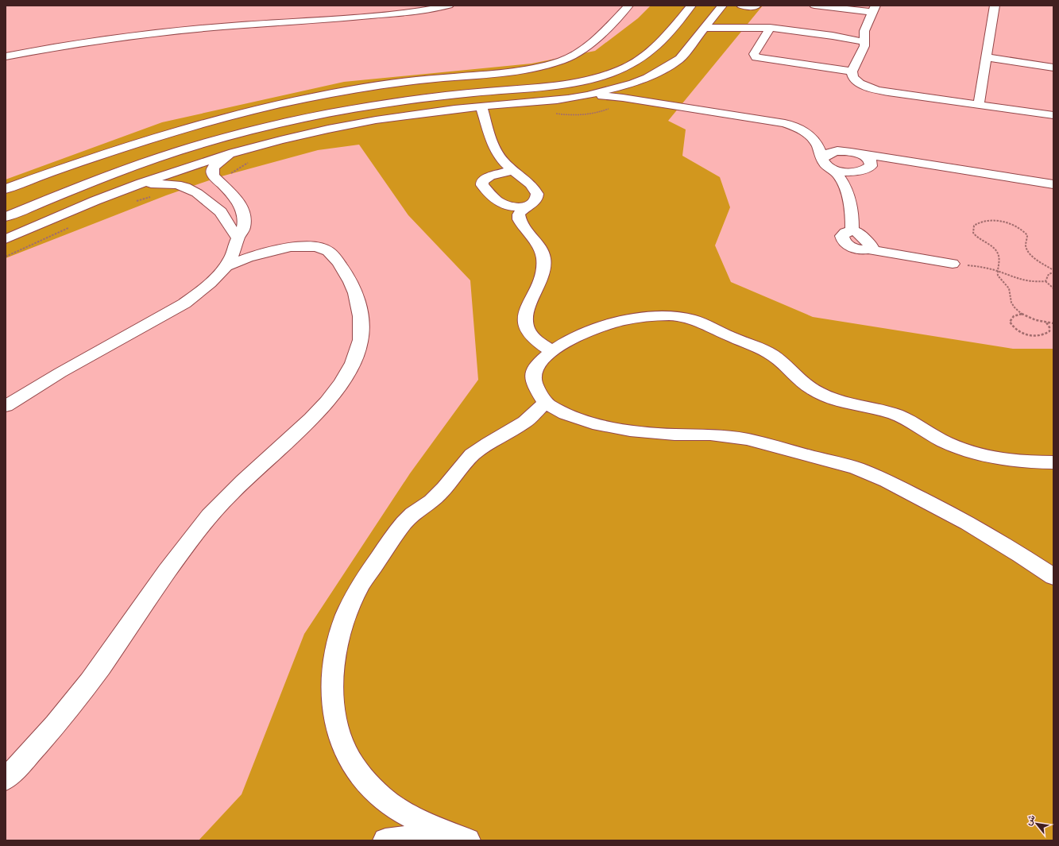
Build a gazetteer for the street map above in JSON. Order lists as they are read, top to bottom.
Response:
{
  "north": "top left"
}
